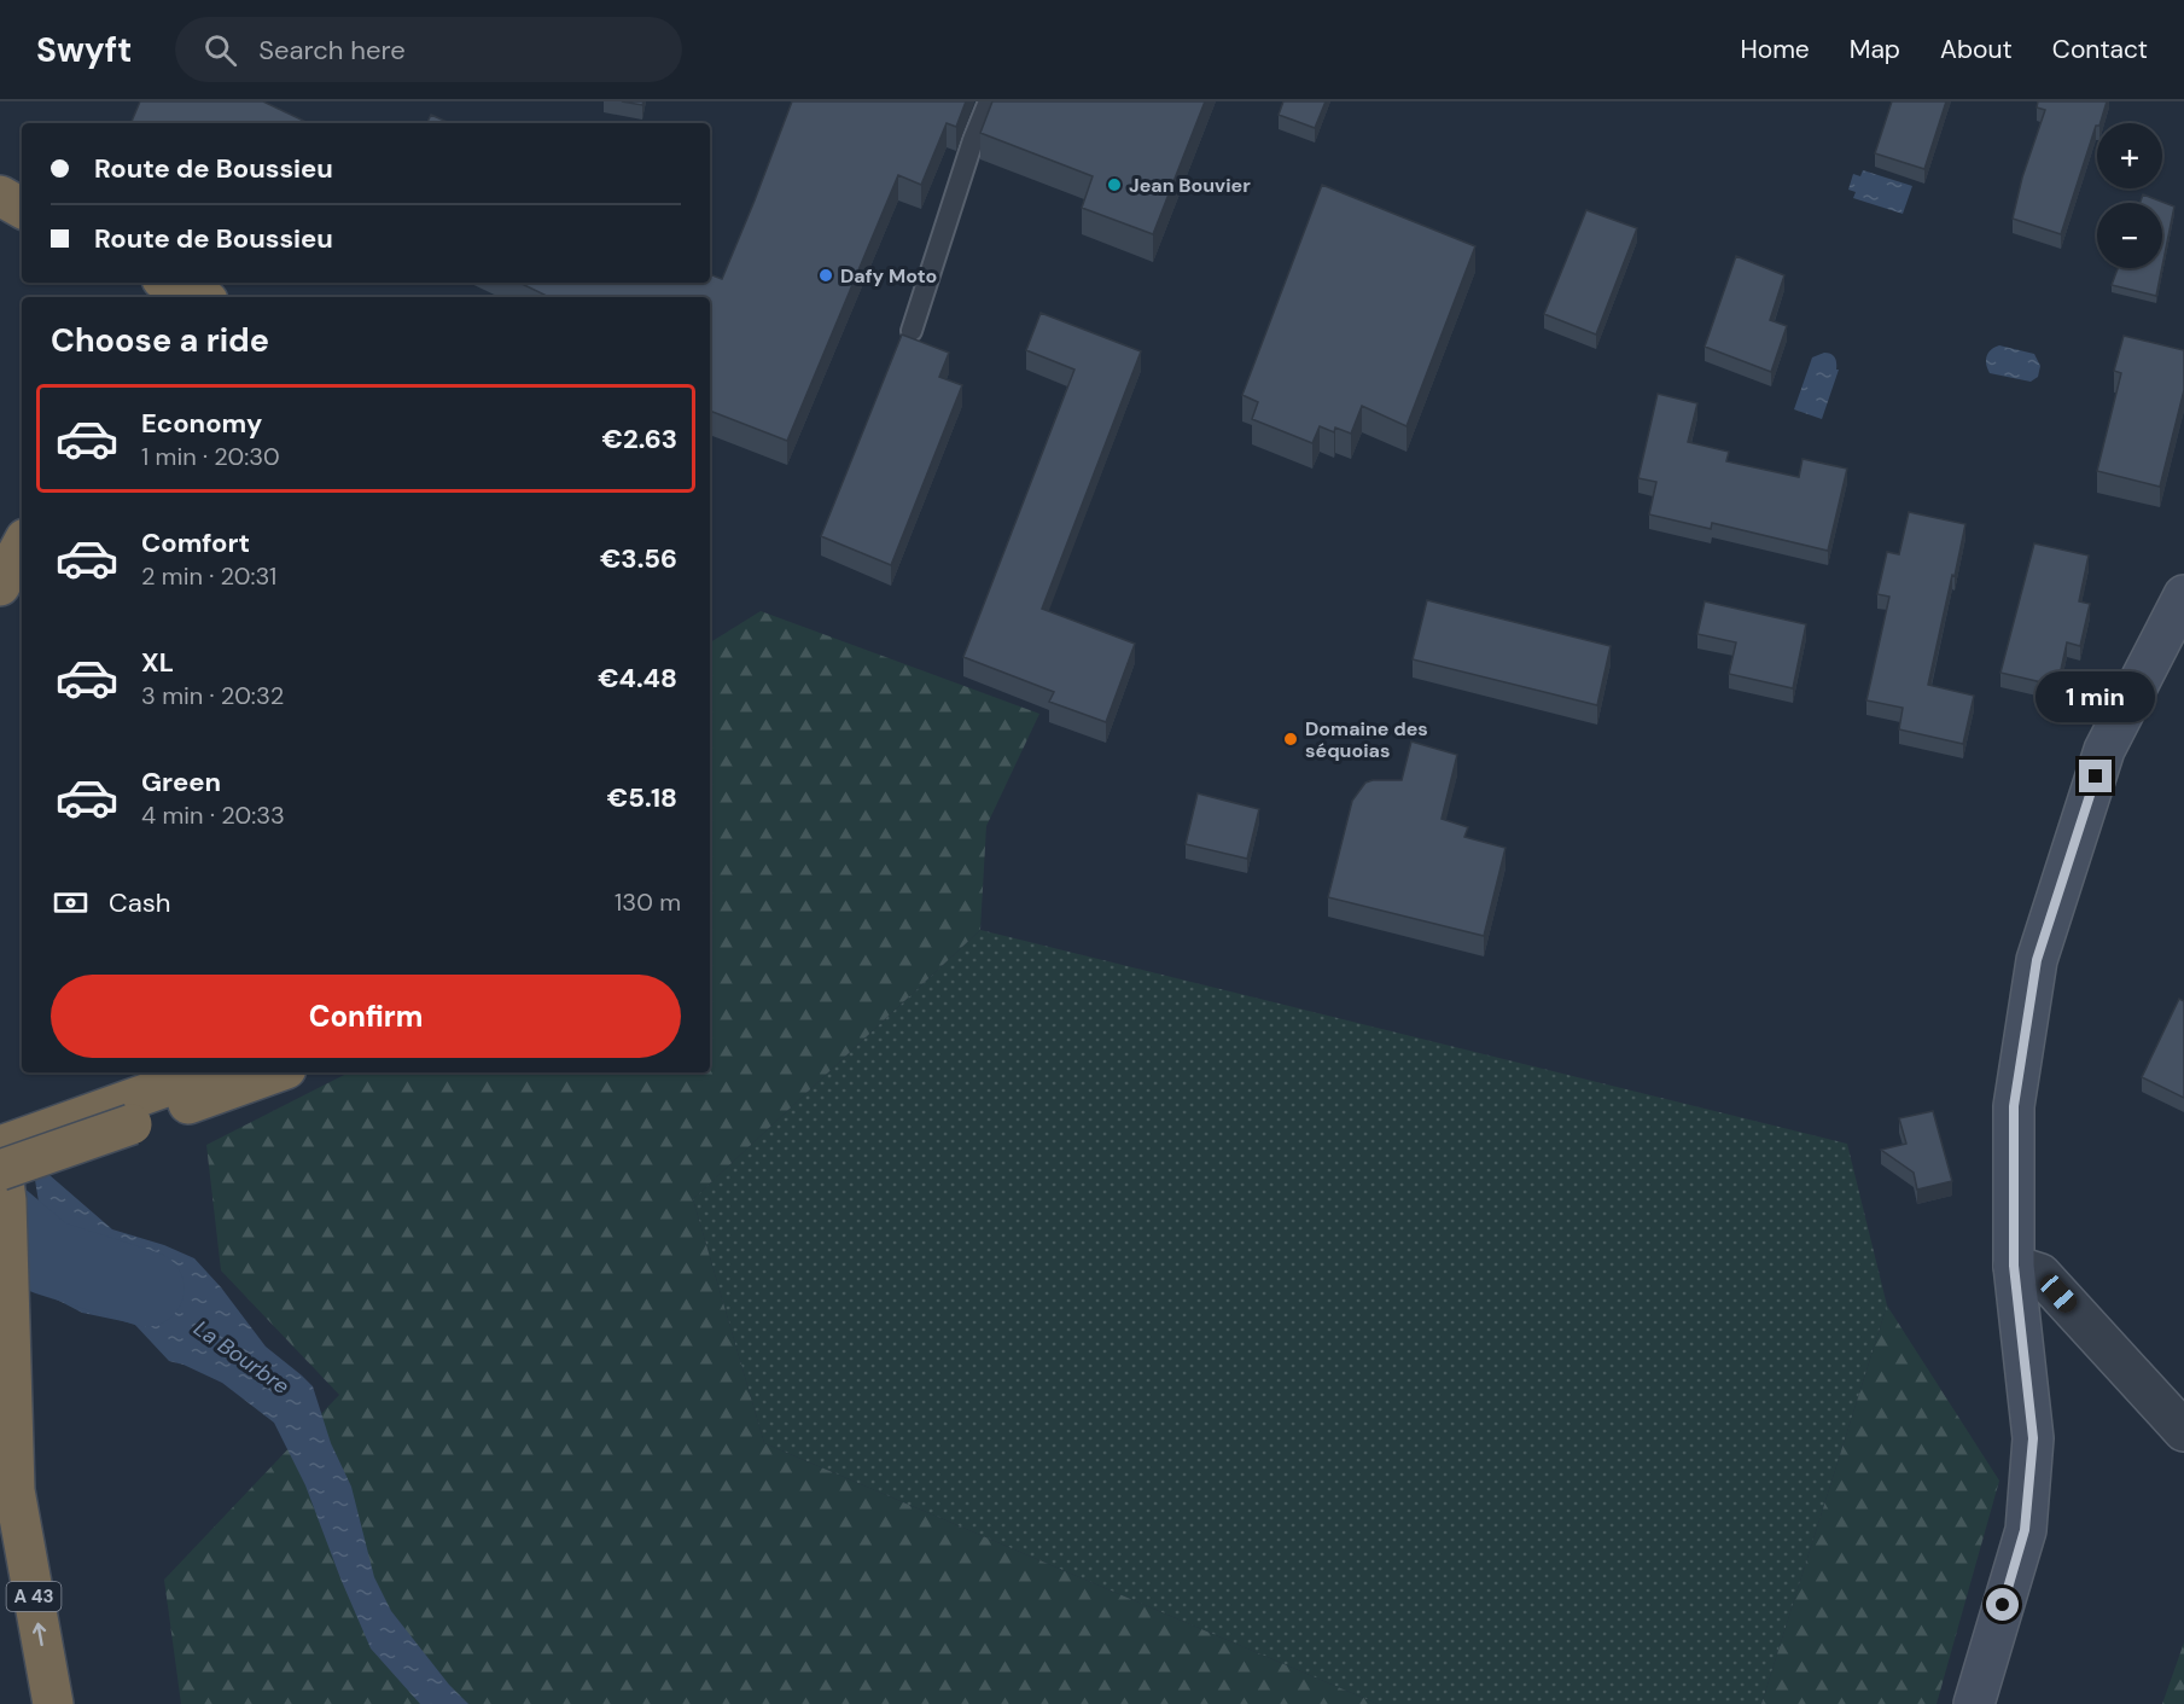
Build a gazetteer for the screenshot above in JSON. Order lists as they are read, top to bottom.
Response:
{
  "streets": {
    "highway": ["A 43"]
  },
  "water": ["La Bourbre"],
  "places": ["Jean Bouvier", "Dafy Moto", "Domaine des séquoias"],
  "page": {
    "header": "Swyft",
    "search": "Search here",
    "nav": [
      "Home",
      "Map",
      "About",
      "Contact"
    ],
    "map_buttons": ["+", "−"],
    "banner": ["Route de Boussieu", "Route de Boussieu"],
    "heading": "Choose a ride",
    "list": [
      {
        "name": "Economy",
        "note": "1 min · 20:30",
        "value": "€2.63"
      },
      {
        "name": "Comfort",
        "note": "2 min · 20:31",
        "value": "€3.56"
      },
      {
        "name": "XL",
        "note": "3 min · 20:32",
        "value": "€4.48"
      },
      {
        "name": "Green",
        "note": "4 min · 20:33",
        "value": "€5.18"
      }
    ],
    "bubble": "1 min",
    "pay": ["Cash", "130 m"],
    "buttons": "Confirm"
  }
}
